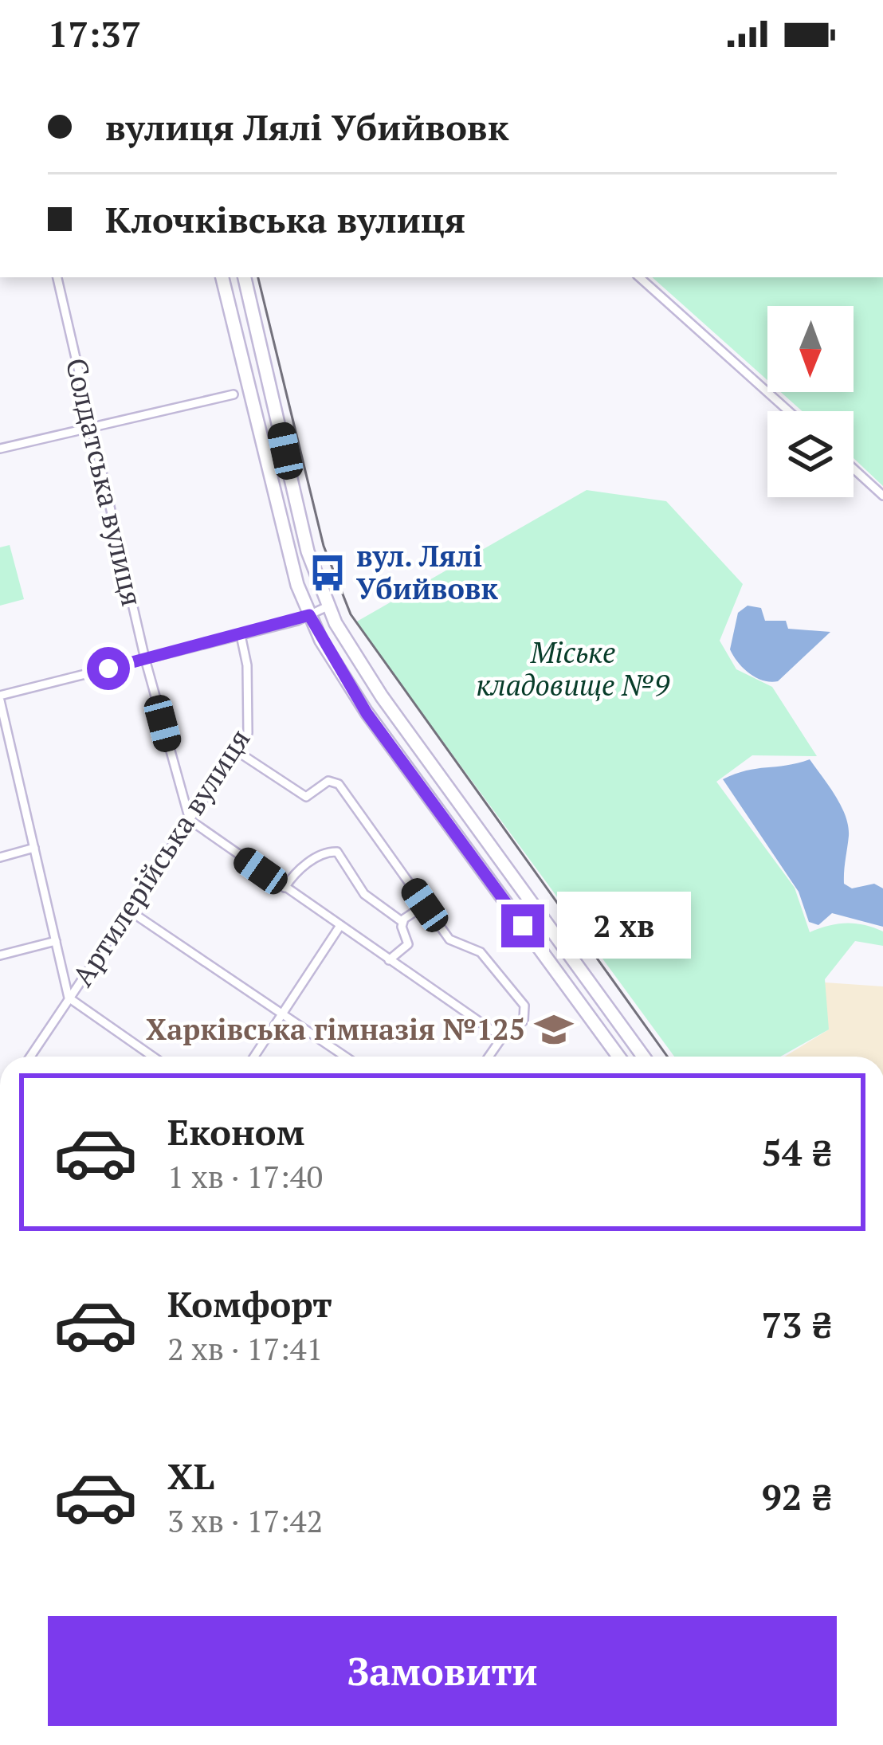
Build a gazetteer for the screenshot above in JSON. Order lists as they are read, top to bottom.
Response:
{
  "streets": {
    "street": ["Солдатська вулиця", "Артилерійська вулиця"]
  },
  "crossings": [
    ["Солдатська вулиця", "Артилерійська вулиця"]
  ],
  "parks": ["Міське кладовище №9"],
  "places": {
    "bus stop": ["вул. Лялі Убийвовк"],
    "school or university": ["Харківська гімназія №125"]
  },
  "north": "bottom",
  "page": {
    "status": "17:37",
    "banner": ["вулиця Лялі Убийвовк", "Клочківська вулиця"],
    "bubble": "2 хв",
    "list": [
      {
        "name": "Економ",
        "note": "1 хв · 17:40",
        "value": "54 ₴"
      },
      {
        "name": "Комфорт",
        "note": "2 хв · 17:41",
        "value": "73 ₴"
      },
      {
        "name": "XL",
        "note": "3 хв · 17:42",
        "value": "92 ₴"
      }
    ],
    "buttons": "Замовити"
  }
}
